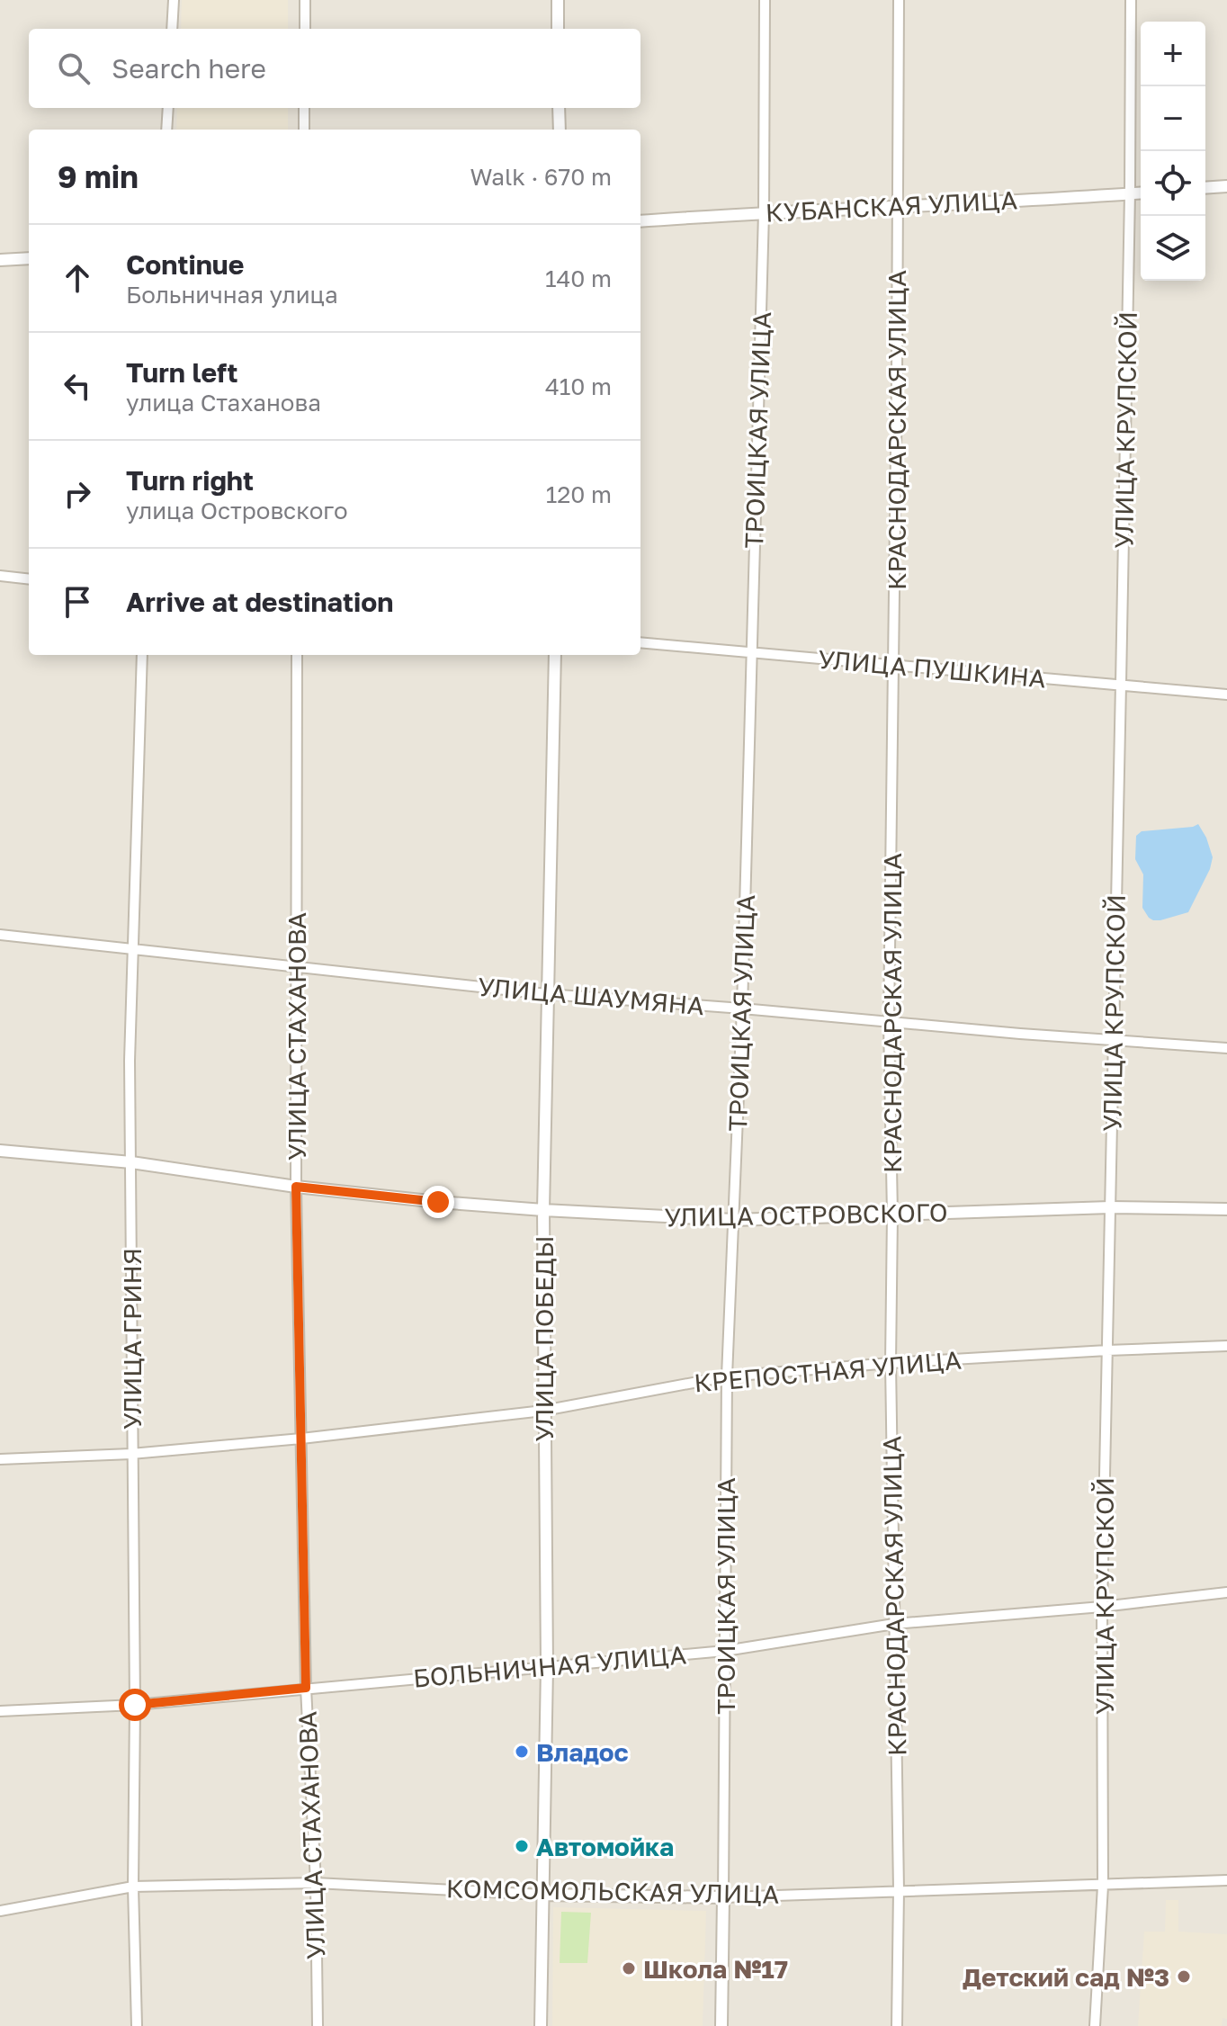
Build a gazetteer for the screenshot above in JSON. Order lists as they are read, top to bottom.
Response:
{
  "streets": {
    "street": [
      "КУБАНСКАЯ УЛИЦА",
      "ТРОИЦКАЯ УЛИЦА",
      "КРАСНОДАРСКАЯ УЛИЦА",
      "УЛИЦА КРУПСКОЙ",
      "УЛИЦА ПУШКИНА",
      "УЛИЦА ШАУМЯНА",
      "УЛИЦА СТАХАНОВА",
      "УЛИЦА ОСТРОВСКОГО",
      "УЛИЦА ГРИНЯ",
      "УЛИЦА ПОБЕДЫ",
      "КРЕПОСТНАЯ УЛИЦА",
      "БОЛЬНИЧНАЯ УЛИЦА",
      "КОМСОМОЛЬСКАЯ УЛИЦА"
    ]
  },
  "crossings": [
    ["КУБАНСКАЯ УЛИЦА", "ТРОИЦКАЯ УЛИЦА"],
    ["КУБАНСКАЯ УЛИЦА", "КРАСНОДАРСКАЯ УЛИЦА"],
    ["КУБАНСКАЯ УЛИЦА", "УЛИЦА КРУПСКОЙ"],
    ["ТРОИЦКАЯ УЛИЦА", "УЛИЦА ПУШКИНА"],
    ["ТРОИЦКАЯ УЛИЦА", "УЛИЦА ШАУМЯНА"],
    ["ТРОИЦКАЯ УЛИЦА", "УЛИЦА ОСТРОВСКОГО"],
    ["ТРОИЦКАЯ УЛИЦА", "КРЕПОСТНАЯ УЛИЦА"],
    ["ТРОИЦКАЯ УЛИЦА", "БОЛЬНИЧНАЯ УЛИЦА"],
    ["ТРОИЦКАЯ УЛИЦА", "КОМСОМОЛЬСКАЯ УЛИЦА"],
    ["КРАСНОДАРСКАЯ УЛИЦА", "УЛИЦА ПУШКИНА"],
    ["КРАСНОДАРСКАЯ УЛИЦА", "УЛИЦА ШАУМЯНА"],
    ["КРАСНОДАРСКАЯ УЛИЦА", "УЛИЦА ОСТРОВСКОГО"],
    ["КРАСНОДАРСКАЯ УЛИЦА", "КРЕПОСТНАЯ УЛИЦА"],
    ["КРАСНОДАРСКАЯ УЛИЦА", "БОЛЬНИЧНАЯ УЛИЦА"],
    ["КРАСНОДАРСКАЯ УЛИЦА", "КОМСОМОЛЬСКАЯ УЛИЦА"],
    ["УЛИЦА КРУПСКОЙ", "УЛИЦА ПУШКИНА"],
    ["УЛИЦА КРУПСКОЙ", "УЛИЦА ШАУМЯНА"],
    ["УЛИЦА КРУПСКОЙ", "УЛИЦА ОСТРОВСКОГО"],
    ["УЛИЦА КРУПСКОЙ", "КРЕПОСТНАЯ УЛИЦА"],
    ["УЛИЦА КРУПСКОЙ", "БОЛЬНИЧНАЯ УЛИЦА"],
    ["УЛИЦА КРУПСКОЙ", "КОМСОМОЛЬСКАЯ УЛИЦА"],
    ["УЛИЦА ШАУМЯНА", "УЛИЦА СТАХАНОВА"],
    ["УЛИЦА ШАУМЯНА", "УЛИЦА ГРИНЯ"],
    ["УЛИЦА ШАУМЯНА", "УЛИЦА ПОБЕДЫ"],
    ["УЛИЦА СТАХАНОВА", "УЛИЦА ОСТРОВСКОГО"],
    ["УЛИЦА СТАХАНОВА", "КРЕПОСТНАЯ УЛИЦА"],
    ["УЛИЦА СТАХАНОВА", "БОЛЬНИЧНАЯ УЛИЦА"],
    ["УЛИЦА СТАХАНОВА", "КОМСОМОЛЬСКАЯ УЛИЦА"],
    ["УЛИЦА ОСТРОВСКОГО", "УЛИЦА ГРИНЯ"],
    ["УЛИЦА ОСТРОВСКОГО", "УЛИЦА ПОБЕДЫ"],
    ["УЛИЦА ГРИНЯ", "КРЕПОСТНАЯ УЛИЦА"],
    ["УЛИЦА ГРИНЯ", "БОЛЬНИЧНАЯ УЛИЦА"],
    ["УЛИЦА ГРИНЯ", "КОМСОМОЛЬСКАЯ УЛИЦА"],
    ["УЛИЦА ПОБЕДЫ", "КРЕПОСТНАЯ УЛИЦА"],
    ["УЛИЦА ПОБЕДЫ", "БОЛЬНИЧНАЯ УЛИЦА"],
    ["УЛИЦА ПОБЕДЫ", "КОМСОМОЛЬСКАЯ УЛИЦА"]
  ],
  "places": [
    "Владос",
    "Автомойка",
    "Школа №17",
    "Детский сад №3"
  ],
  "page": {
    "map_buttons": ["+", "−"],
    "search": "Search here",
    "heading": ["9 min", "Walk · 670 m"],
    "list": [
      ["Continue", "Больничная улица", "140 m"],
      ["Turn left", "улица Стаханова", "410 m"],
      ["Turn right", "улица Островского", "120 m"],
      "Arrive at destination"
    ]
  }
}
